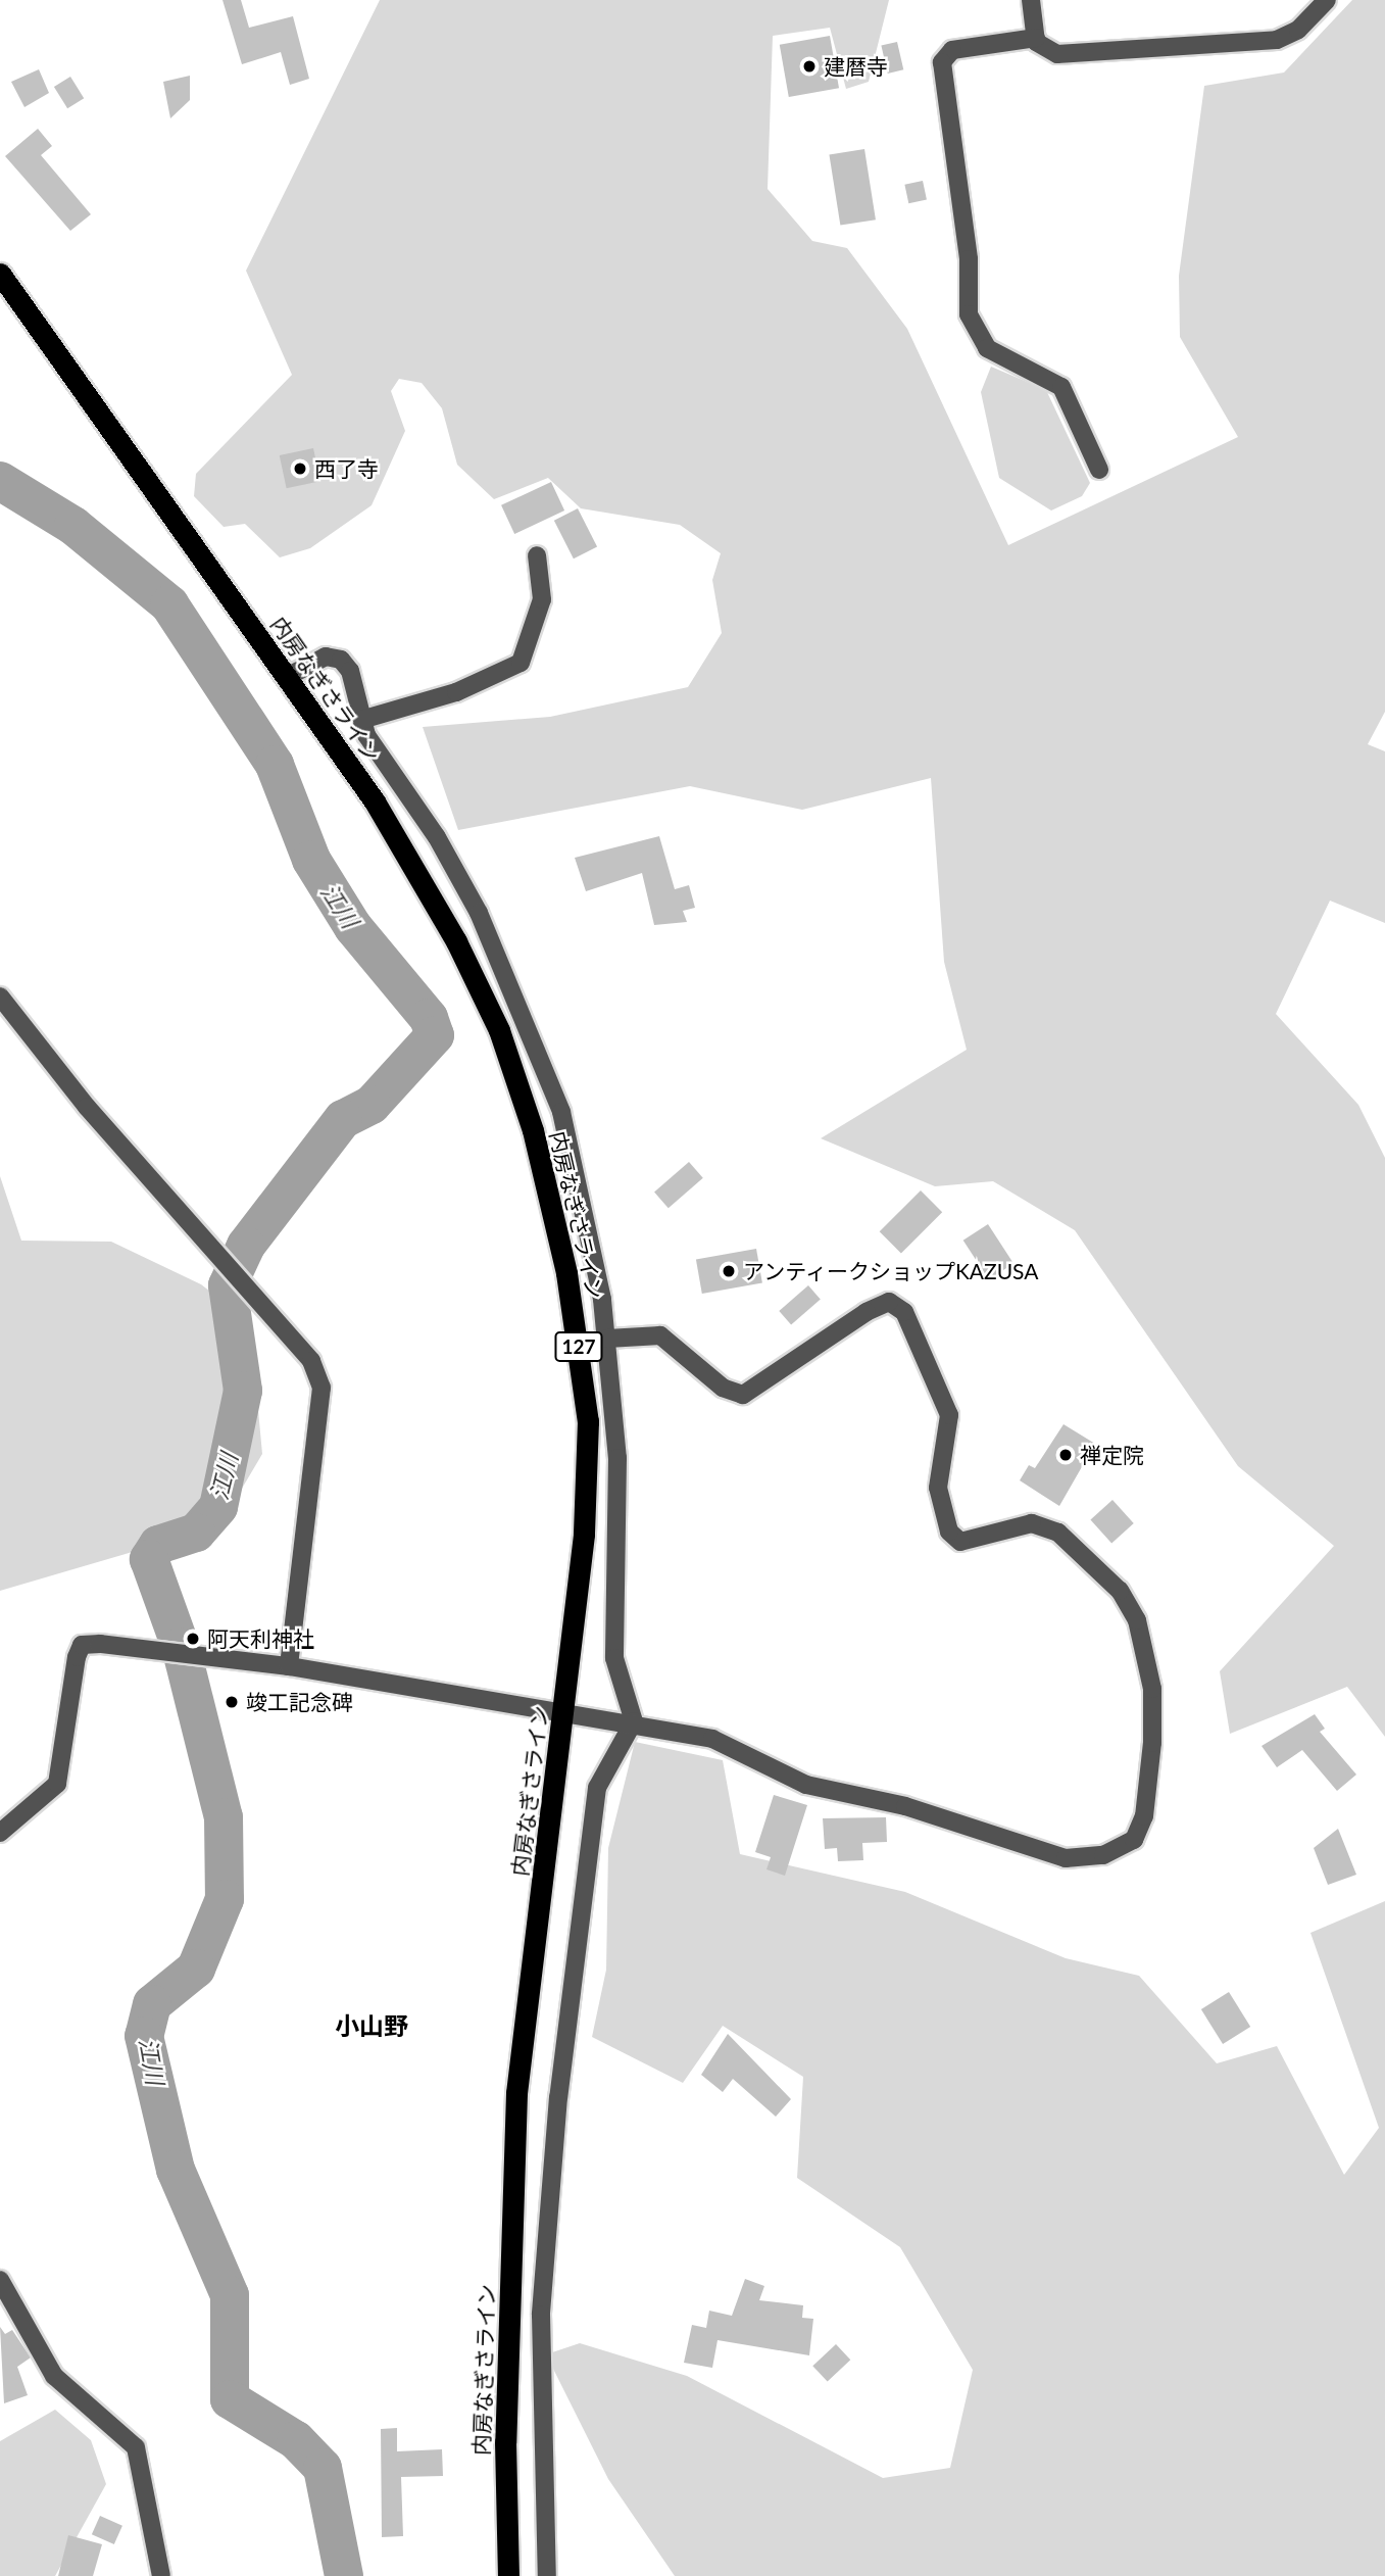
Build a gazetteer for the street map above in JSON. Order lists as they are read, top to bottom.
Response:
{
  "streets": {
    "highway": ["内房なぎさライン", "127"]
  },
  "districts": ["小山野"],
  "water": ["江川"],
  "places": [
    "建暦寺",
    "西了寺",
    "アンティークショップKAZUSA",
    "禅定院",
    "阿天利神社",
    "竣工記念碑"
  ]
}
